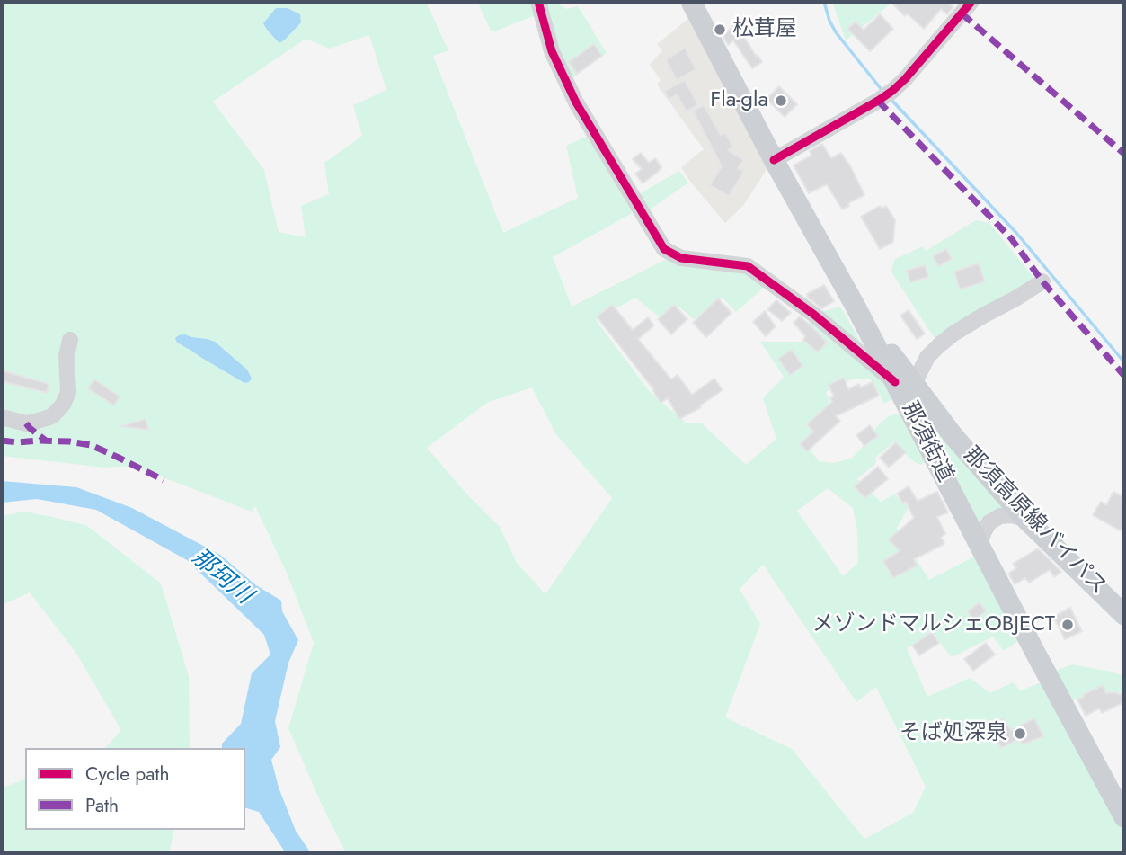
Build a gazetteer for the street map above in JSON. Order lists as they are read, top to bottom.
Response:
{
  "streets": {
    "main road": ["那須街道", "那須高原線バイパス"]
  },
  "crossings": [
    ["那須街道", "那須高原線バイパス"]
  ],
  "water": ["那珂川"],
  "places": [
    "松茸屋",
    "Fla-gla",
    "メゾンドマルシェOBJECT",
    "そば処深泉"
  ],
  "legend": ["Cycle path", "Path"]
}
